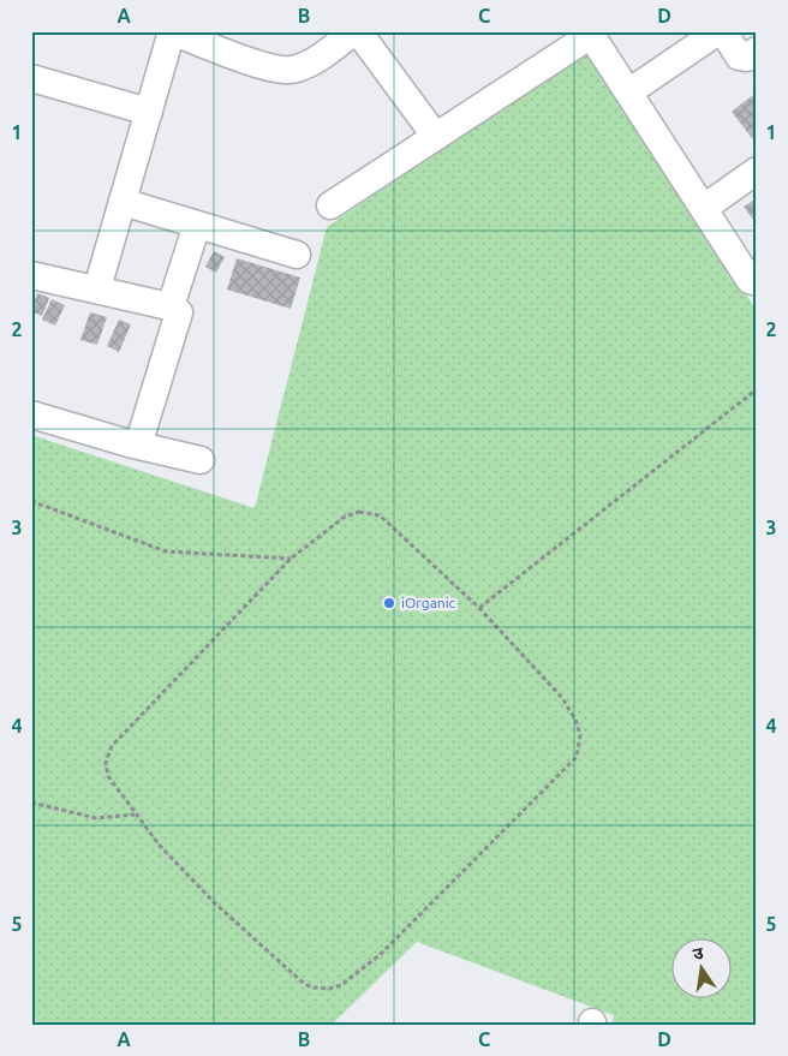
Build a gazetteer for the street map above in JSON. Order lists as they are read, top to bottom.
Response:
{
  "places": ["iOrganic"],
  "north": "top",
  "grid": {
    "columns": [
      "A",
      "B",
      "C",
      "D"
    ],
    "rows": [
      "1",
      "2",
      "3",
      "4",
      "5"
    ]
  }
}
